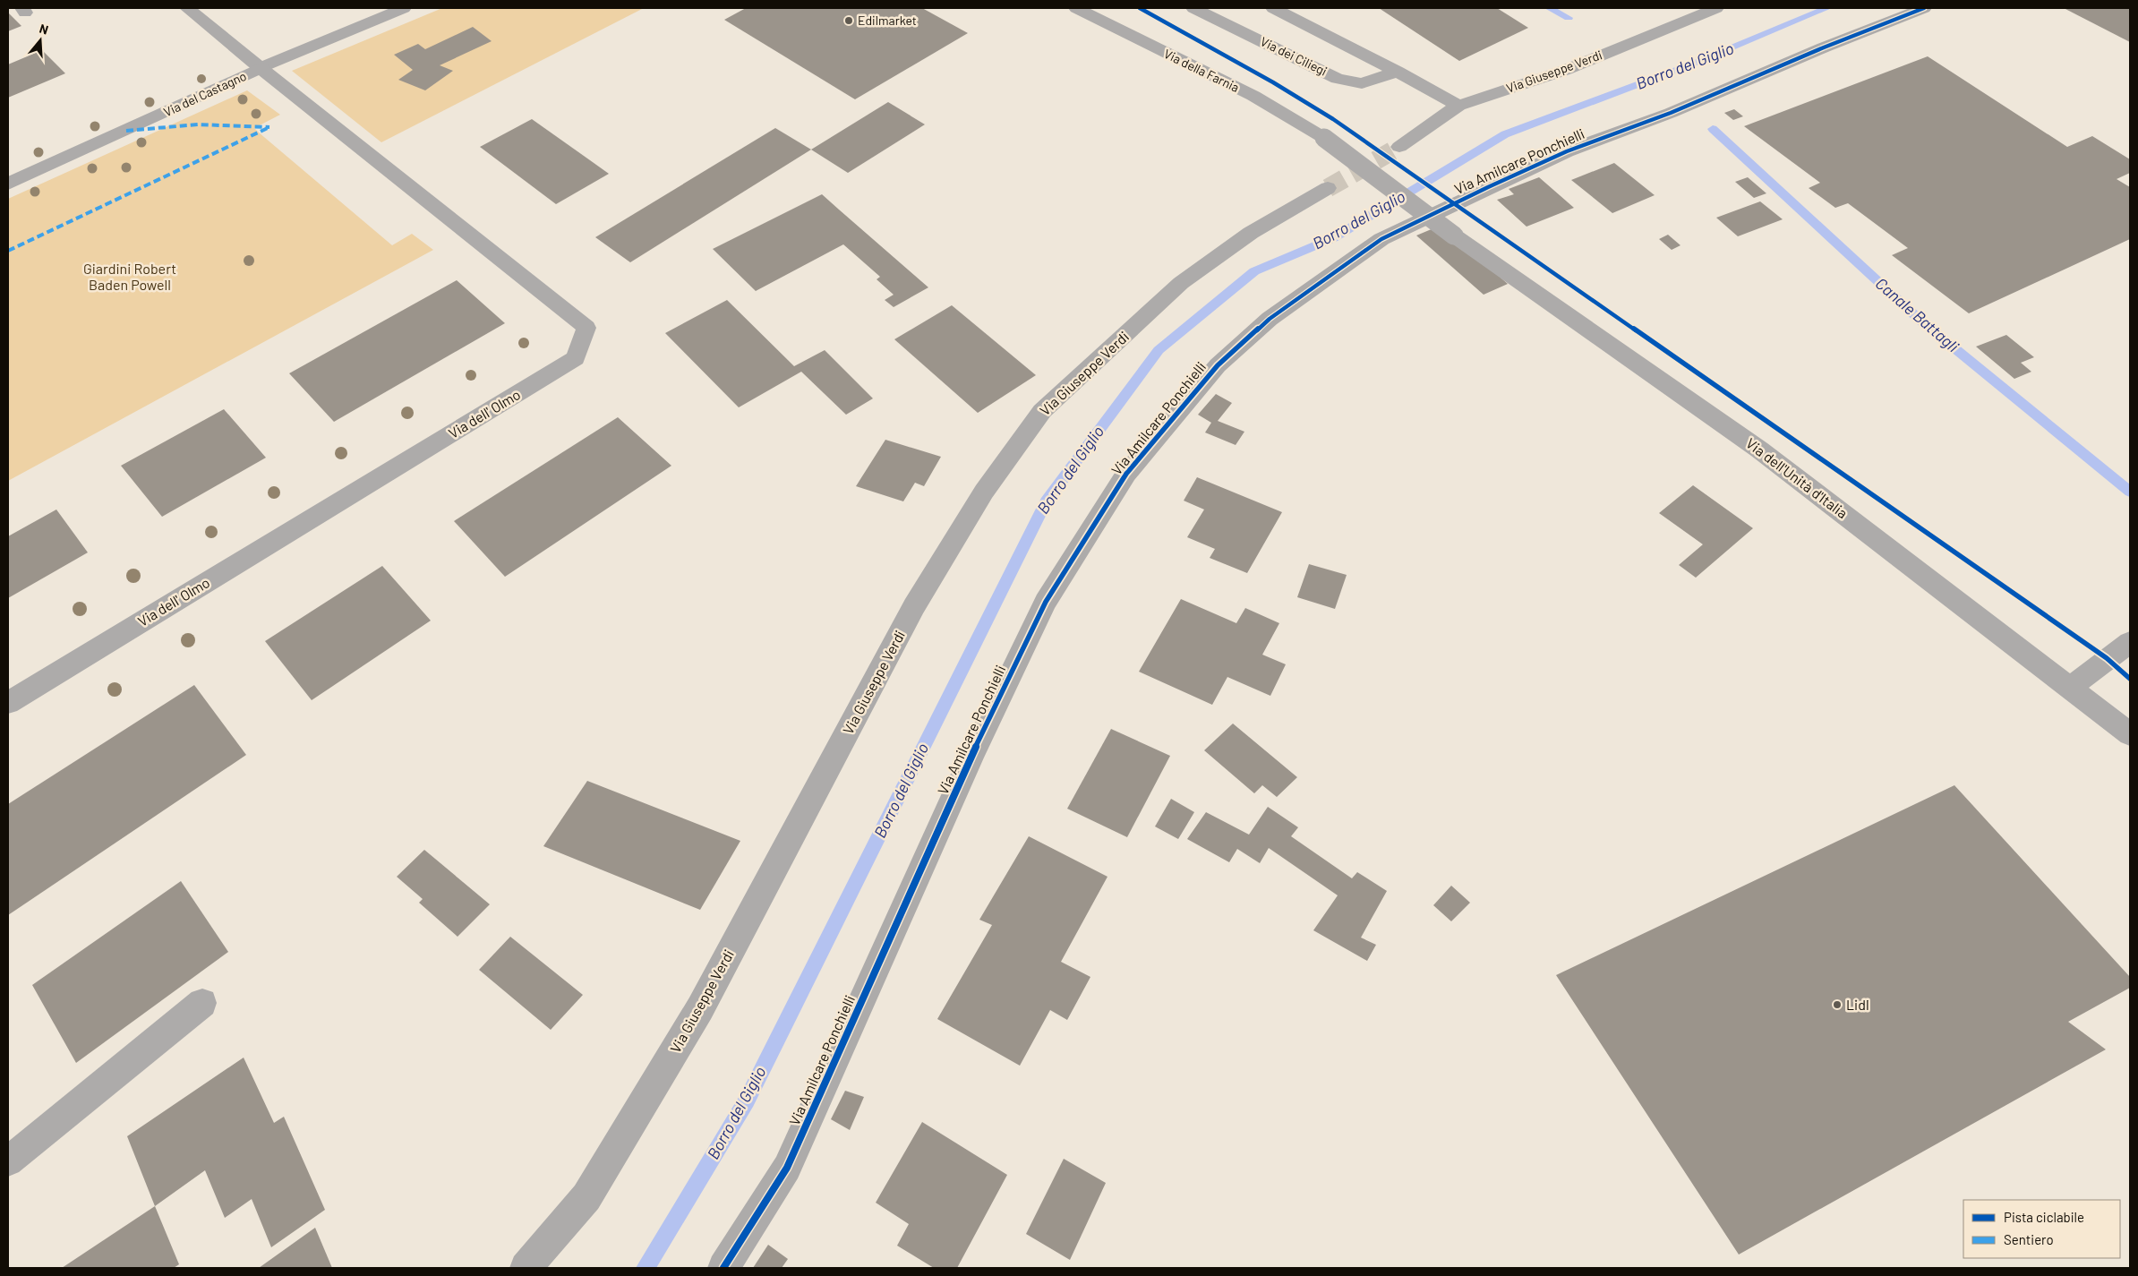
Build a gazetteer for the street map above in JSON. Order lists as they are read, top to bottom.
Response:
{
  "streets": {
    "street": [
      "Via dei Ciliegi",
      "Via della Farnia",
      "Via Giuseppe Verdi",
      "Via del Castagno",
      "Via Amilcare Ponchielli",
      "Via dell' Olmo",
      "Via dell'Unità d'Italia"
    ]
  },
  "crossings": [
    ["Via della Farnia", "Via dell'Unità d'Italia"],
    ["Via del Castagno", "Via dell' Olmo"]
  ],
  "water": ["Borro del Giglio", "Canale Battagli"],
  "parks": ["Giardini Robert Baden Powell"],
  "places": ["Edilmarket", "Lidl"],
  "legend": ["Pista ciclabile", "Sentiero"],
  "north": "top"
}
